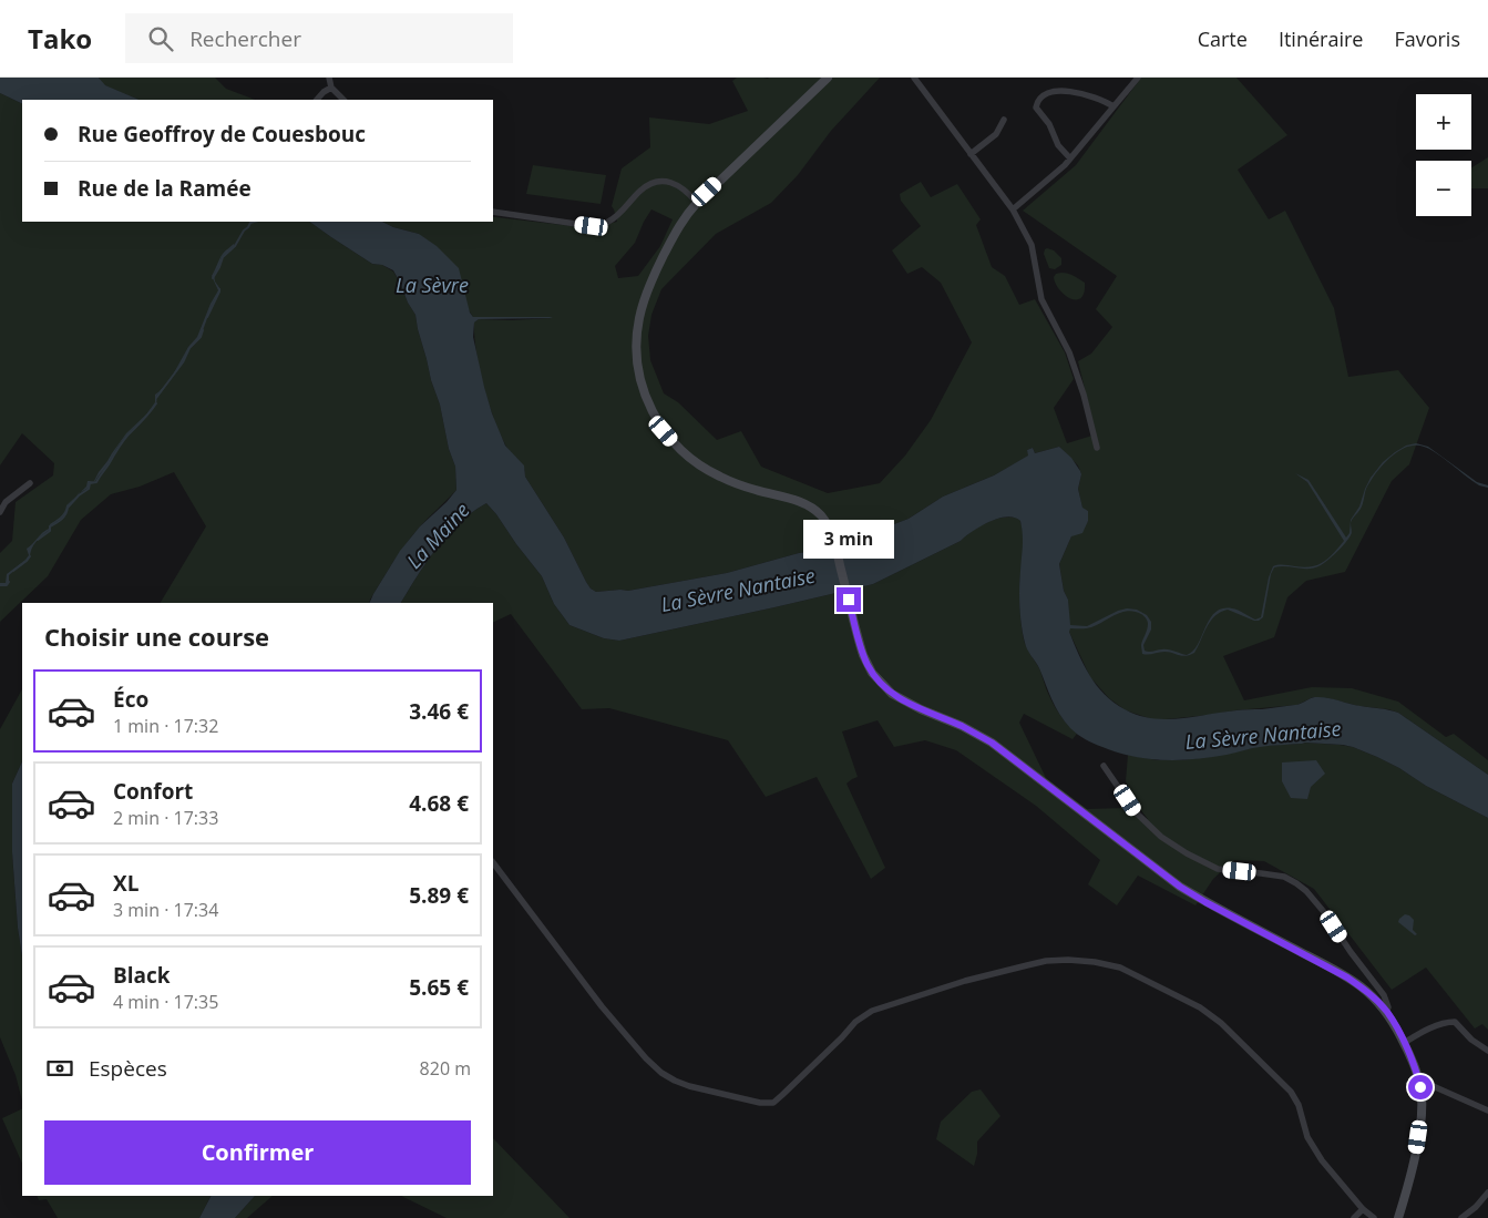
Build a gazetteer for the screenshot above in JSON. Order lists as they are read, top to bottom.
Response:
{
  "water": ["La Sèvre", "La Maine", "La Sèvre Nantaise"],
  "page": {
    "header": "Tako",
    "search": "Rechercher",
    "nav": ["Carte", "Itinéraire", "Favoris"],
    "map_buttons": ["+", "−"],
    "banner": ["Rue Geoffroy de Couesbouc", "Rue de la Ramée"],
    "bubble": "3 min",
    "heading": "Choisir une course",
    "list": [
      {
        "name": "Éco",
        "note": "1 min · 17:32",
        "value": "3.46 €"
      },
      {
        "name": "Confort",
        "note": "2 min · 17:33",
        "value": "4.68 €"
      },
      {
        "name": "XL",
        "note": "3 min · 17:34",
        "value": "5.89 €"
      },
      {
        "name": "Black",
        "note": "4 min · 17:35",
        "value": "5.65 €"
      }
    ],
    "pay": ["Espèces", "820 m"],
    "buttons": "Confirmer"
  }
}
